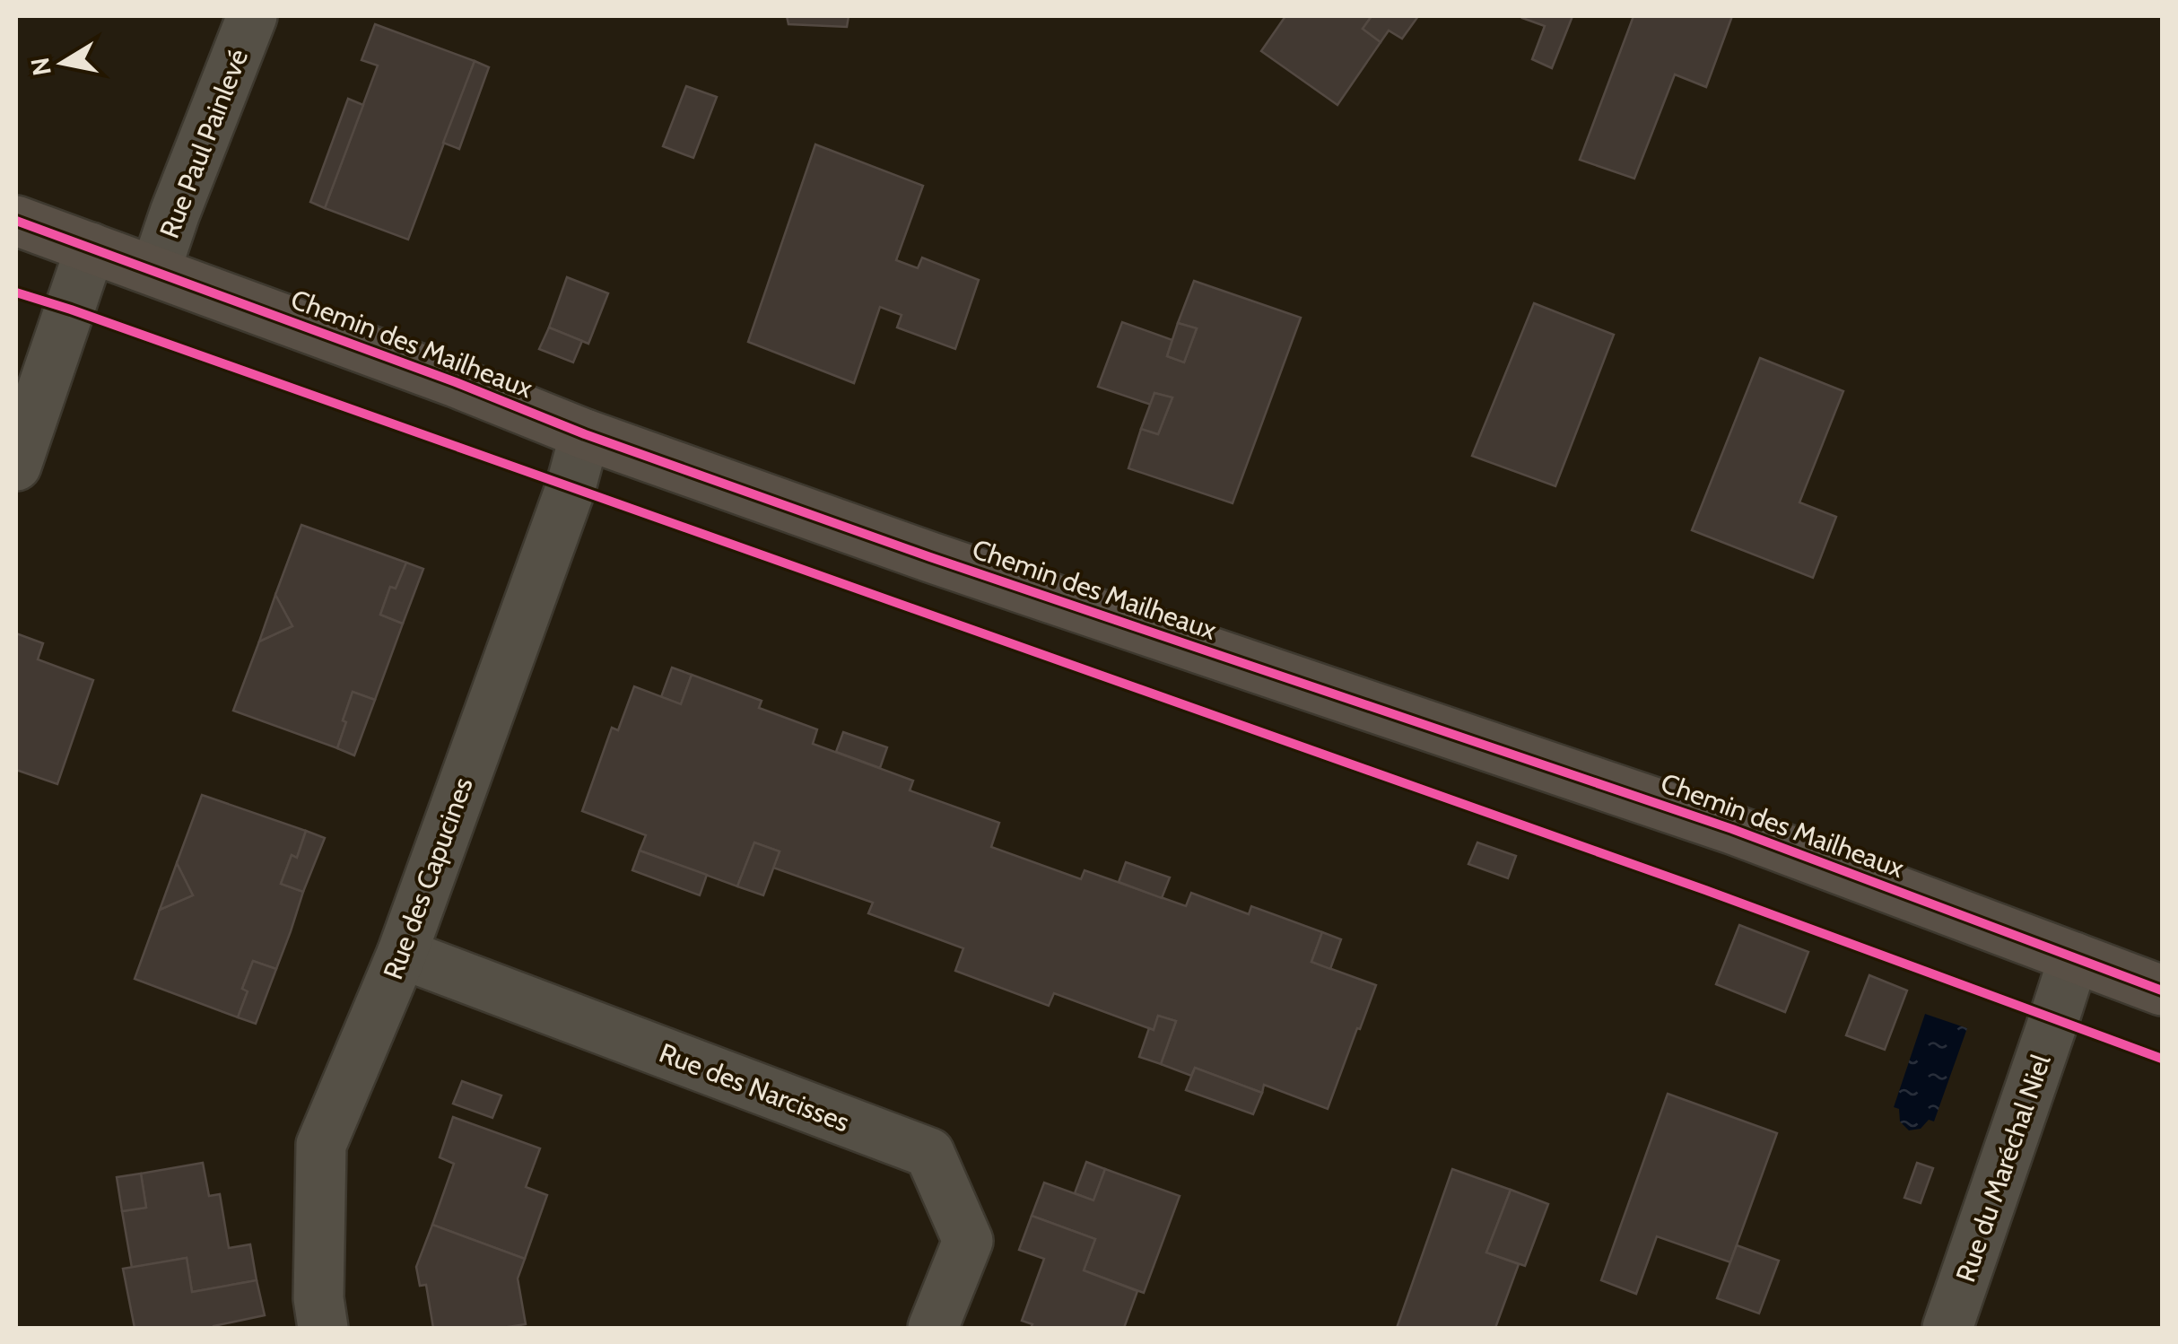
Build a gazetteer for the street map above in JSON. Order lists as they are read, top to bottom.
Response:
{
  "streets": {
    "street": [
      "Rue Paul Painlevé",
      "Chemin des Mailheaux",
      "Rue des Capucines",
      "Rue des Narcisses",
      "Rue du Maréchal Niel"
    ]
  },
  "crossings": [
    ["Rue Paul Painlevé", "Chemin des Mailheaux"],
    ["Chemin des Mailheaux", "Rue des Capucines"],
    ["Chemin des Mailheaux", "Rue du Maréchal Niel"],
    ["Rue des Capucines", "Rue des Narcisses"]
  ],
  "north": "left"
}
